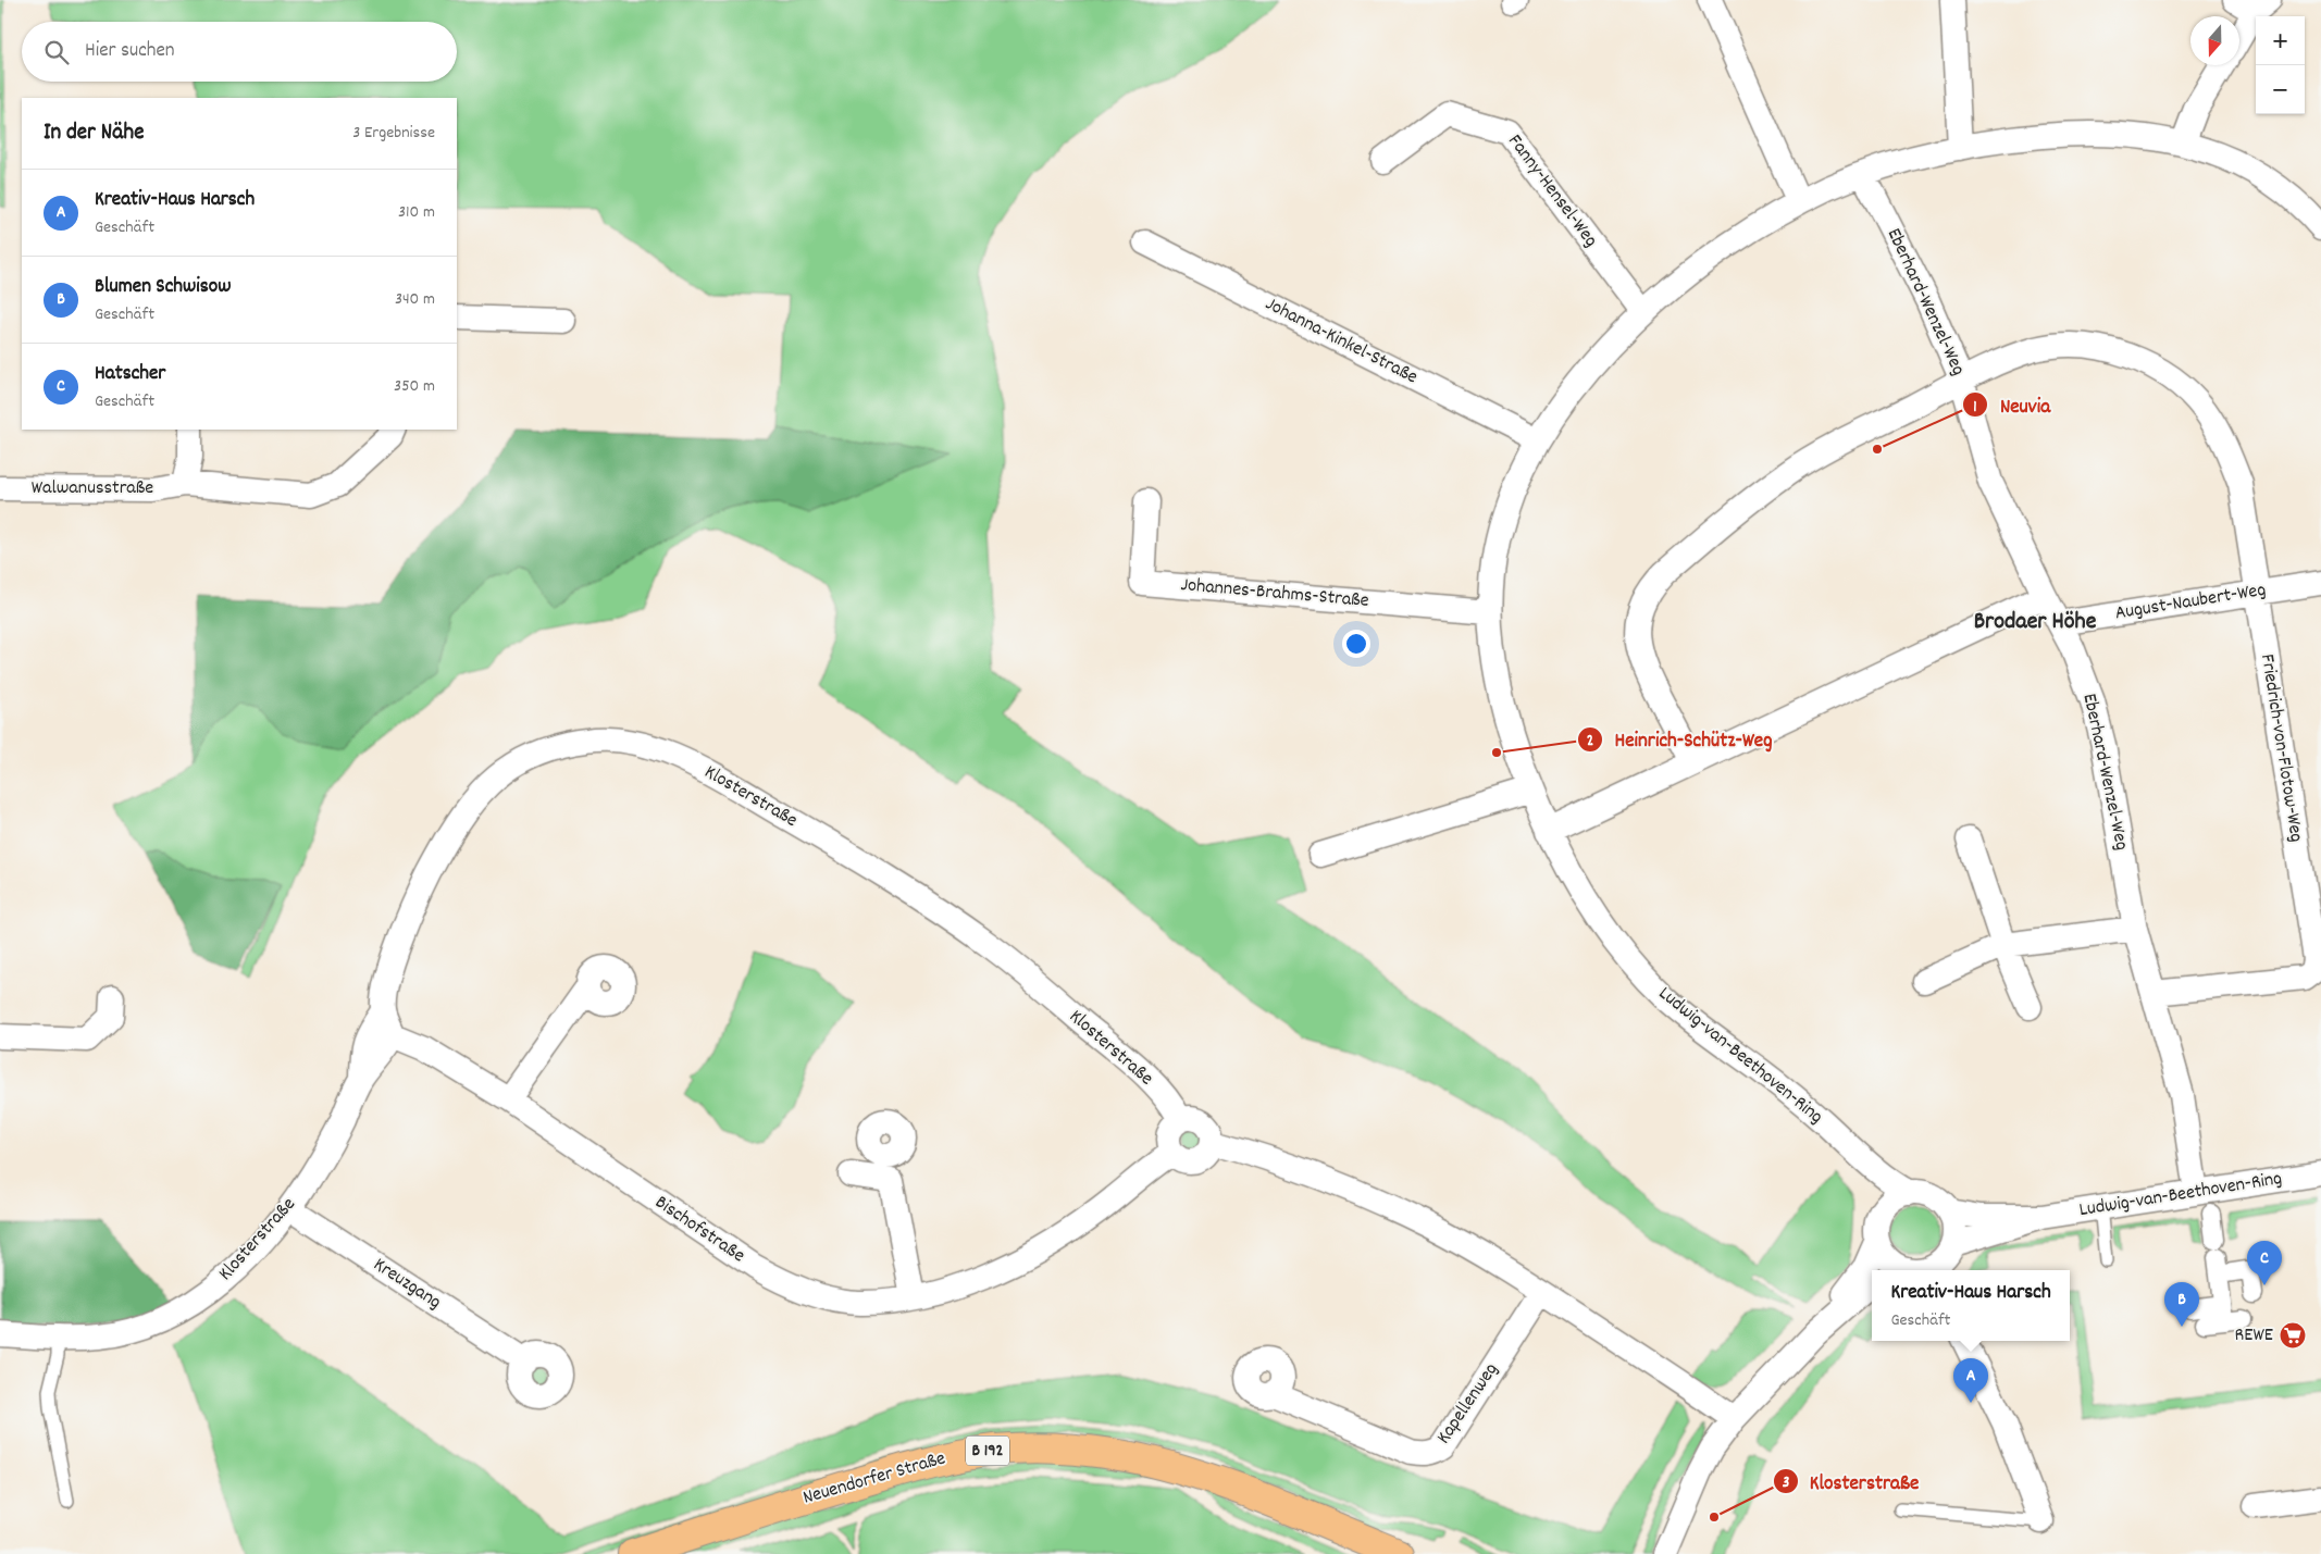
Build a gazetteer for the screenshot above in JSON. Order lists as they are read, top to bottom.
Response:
{
  "streets": {
    "main road": ["B 192", "Neuendorfer Straße"],
    "street": [
      "Fanny-Hensel-Weg",
      "Eberhard-Wenzel-Weg",
      "Johanna-Kinkel-Straße",
      "Walwanusstraße",
      "Johannes-Brahms-Straße",
      "August-Naubert-Weg",
      "Friedrich-von-Flotow-Weg",
      "Klosterstraße",
      "Ludwig-van-Beethoven-Ring",
      "Bischofstraße",
      "Kreuzgang",
      "Kapellenweg"
    ]
  },
  "crossings": [
    ["Fanny-Hensel-Weg", "Ludwig-van-Beethoven-Ring"],
    ["Eberhard-Wenzel-Weg", "August-Naubert-Weg"],
    ["Eberhard-Wenzel-Weg", "Friedrich-von-Flotow-Weg"],
    ["Eberhard-Wenzel-Weg", "Ludwig-van-Beethoven-Ring"],
    ["Johanna-Kinkel-Straße", "Ludwig-van-Beethoven-Ring"],
    ["Johannes-Brahms-Straße", "Ludwig-van-Beethoven-Ring"],
    ["August-Naubert-Weg", "Friedrich-von-Flotow-Weg"],
    ["Klosterstraße", "Bischofstraße"],
    ["Klosterstraße", "Kreuzgang"]
  ],
  "districts": ["Brodaer Höhe"],
  "places": {
    "other": ["Neuvia", "Heinrich-Schütz-Weg", "Klosterstraße"],
    "supermarket": ["REWE"]
  },
  "north": "bottom",
  "page": {
    "map_buttons": ["+", "−"],
    "search": "Hier suchen",
    "heading": ["In der Nähe", "3 Ergebnisse"],
    "list": [
      {
        "mark": "A",
        "name": "Kreativ-Haus Harsch",
        "note": "Geschäft",
        "value": "310 m"
      },
      {
        "mark": "B",
        "name": "Blumen Schwisow",
        "note": "Geschäft",
        "value": "340 m"
      },
      {
        "mark": "C",
        "name": "Hatscher",
        "note": "Geschäft",
        "value": "350 m"
      }
    ],
    "pins": ["C", "B", "A"],
    "popup": ["Kreativ-Haus Harsch", "Geschäft"]
  }
}
